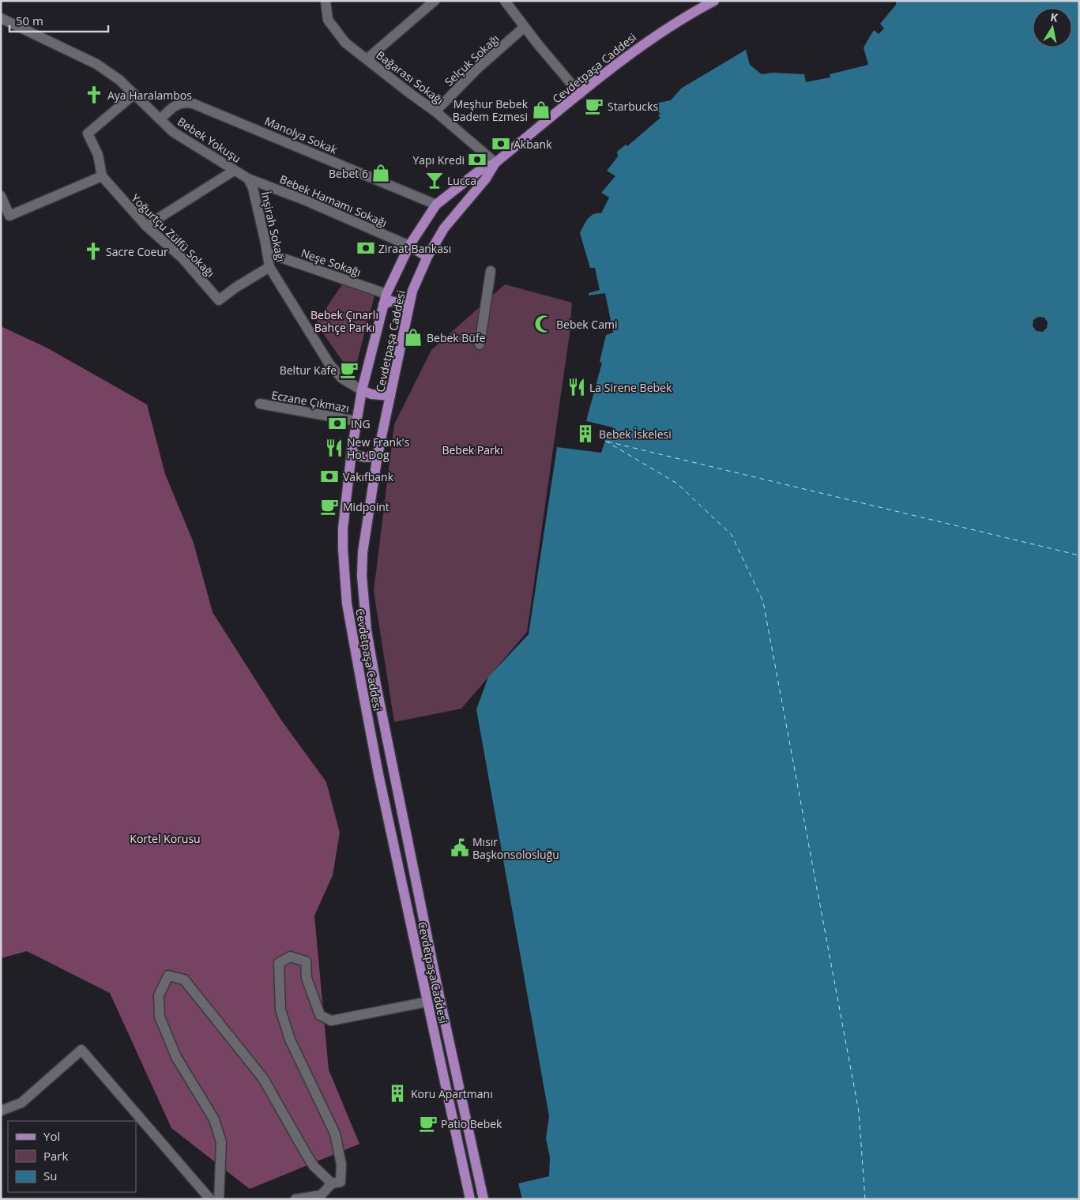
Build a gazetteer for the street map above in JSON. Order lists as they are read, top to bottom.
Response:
{
  "streets": {
    "main road": ["Cevdetpaşa Caddesi"],
    "street": [
      "Selçuk Sokağı",
      "Bağarası Sokağı",
      "Manolya Sokak",
      "Bebek Yokuşu",
      "Bebek Hamamı Sokağı",
      "İnşirah Sokağı",
      "Yoğurtçu Zülfü Sokağı",
      "Neşe Sokağı",
      "Eczane Çıkmazı"
    ]
  },
  "crossings": [
    ["Selçuk Sokağı", "Bağarası Sokağı"],
    ["Cevdetpaşa Caddesi", "Bağarası Sokağı"],
    ["Cevdetpaşa Caddesi", "Manolya Sokak"],
    ["Cevdetpaşa Caddesi", "Bebek Hamamı Sokağı"],
    ["Cevdetpaşa Caddesi", "İnşirah Sokağı"],
    ["Cevdetpaşa Caddesi", "Neşe Sokağı"],
    ["Cevdetpaşa Caddesi", "Eczane Çıkmazı"],
    ["Manolya Sokak", "Bebek Yokuşu"],
    ["Bebek Yokuşu", "Bebek Hamamı Sokağı"],
    ["Bebek Yokuşu", "İnşirah Sokağı"],
    ["Bebek Hamamı Sokağı", "İnşirah Sokağı"],
    ["İnşirah Sokağı", "Yoğurtçu Zülfü Sokağı"],
    ["İnşirah Sokağı", "Neşe Sokağı"]
  ],
  "parks": ["Bebek Çınarlı Bahçe Parkı", "Bebek Parkı", "Kortel Korusu"],
  "places": {
    "church": ["Aya Haralambos", "Sacre Coeur"],
    "cafe": [
      "Starbucks",
      "Beltur Kafe",
      "Midpoint",
      "Patio Bebek"
    ],
    "shop": ["Meşhur Bebek Badem Ezmesi", "Bebet 6", "Bebek Büfe"],
    "bank": [
      "Akbank",
      "Yapı Kredi",
      "Ziraat Bankası",
      "ING",
      "Vakıfbank"
    ],
    "bar": ["Lucca"],
    "mosque": ["Bebek Cami"],
    "restaurant": ["La Sirene Bebek", "New Frank's Hot Dog"],
    "building": ["Bebek İskelesi", "Koru Apartmanı"],
    "public building": ["Mısır Başkonsolosluğu"]
  },
  "legend": ["Yol", "Park", "Su"],
  "scale_bar": "50 m",
  "north": "top"
}
